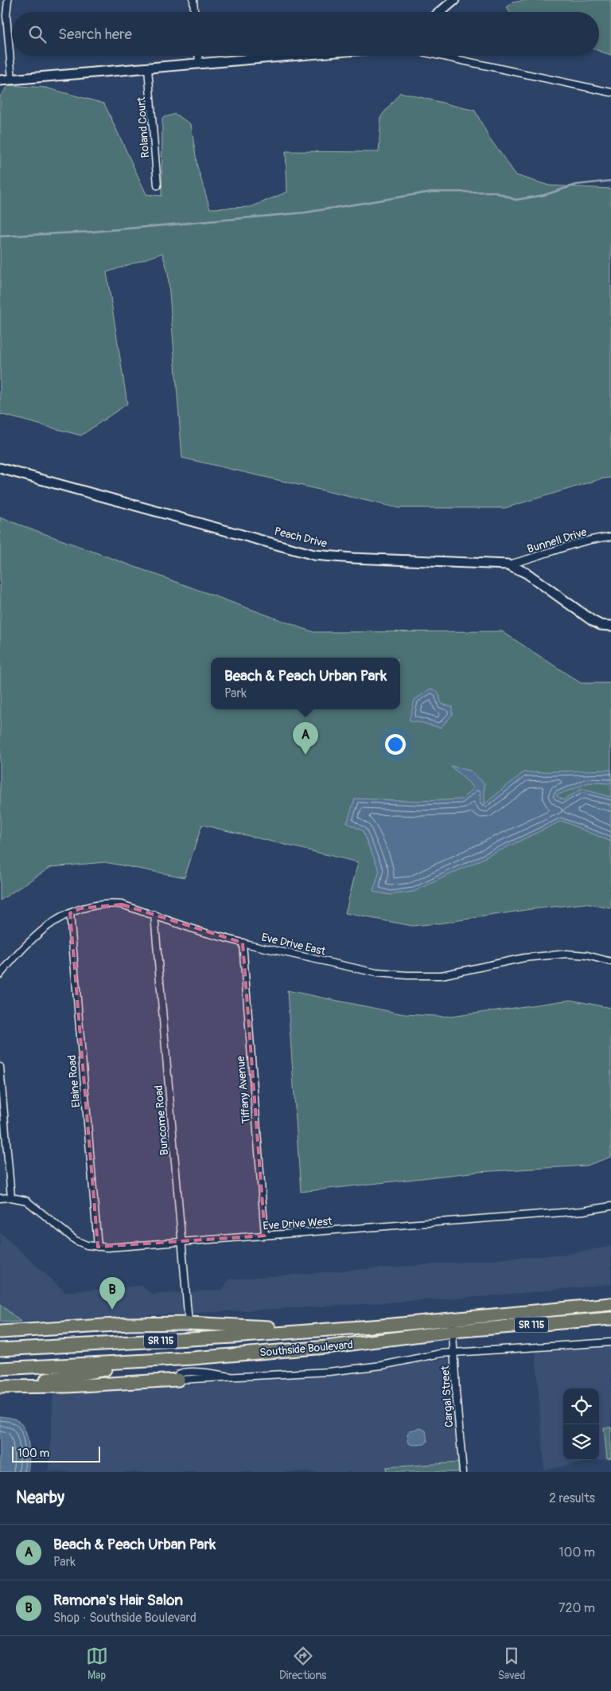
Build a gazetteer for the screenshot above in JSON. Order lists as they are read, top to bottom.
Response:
{
  "streets": {
    "highway": ["SR 115", "Southside Boulevard"],
    "street": [
      "Roland Court",
      "Peach Drive",
      "Bunnell Drive",
      "Eve Drive East",
      "Elaine Road",
      "Tiffany Avenue",
      "Buncome Road",
      "Eve Drive West",
      "Cargal Street"
    ]
  },
  "crossings": [
    ["Peach Drive", "Bunnell Drive"],
    ["Eve Drive East", "Elaine Road"],
    ["Eve Drive East", "Tiffany Avenue"],
    ["Eve Drive East", "Buncome Road"],
    ["Elaine Road", "Eve Drive West"],
    ["Tiffany Avenue", "Eve Drive West"],
    ["Buncome Road", "Eve Drive West"],
    ["Southside Boulevard", "Cargal Street"]
  ],
  "scale_bar": "100 m",
  "page": {
    "search": "Search here",
    "popup": ["Beach & Peach Urban Park", "Park"],
    "pins": ["A", "B"],
    "scale": "100 m",
    "heading": ["Nearby", "2 results"],
    "list": [
      {
        "mark": "A",
        "name": "Beach & Peach Urban Park",
        "note": "Park",
        "value": "100 m"
      },
      {
        "mark": "B",
        "name": "Ramona's Hair Salon",
        "note": "Shop · Southside Boulevard",
        "value": "720 m"
      }
    ],
    "nav": ["Map", "Directions", "Saved"]
  }
}
